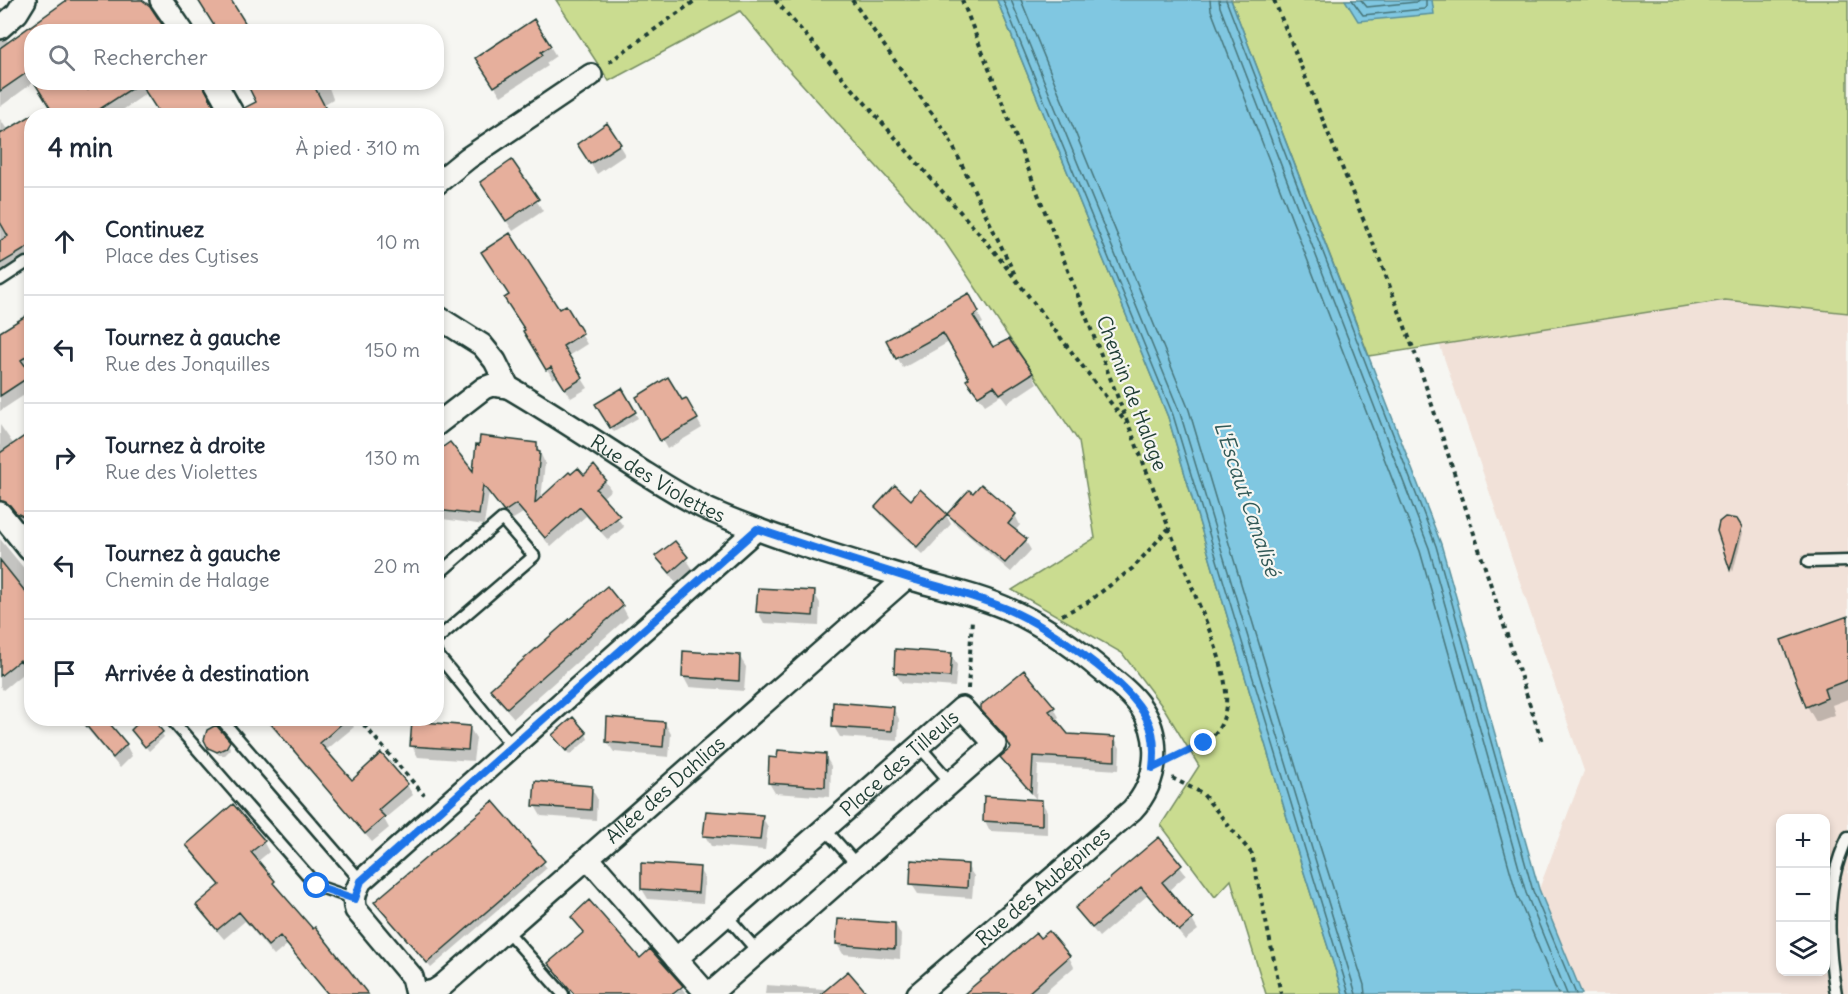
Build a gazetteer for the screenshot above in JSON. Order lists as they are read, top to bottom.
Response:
{
  "streets": {
    "street": [
      "Rue des Violettes",
      "Place des Tilleuls",
      "Allée des Dahlias",
      "Rue des Aubépines"
    ],
    "path": ["Chemin de Halage"]
  },
  "crossings": [
    ["Chemin de Halage", "Rue des Violettes"],
    ["Chemin de Halage", "Rue des Aubépines"],
    ["Rue des Violettes", "Allée des Dahlias"],
    ["Rue des Violettes", "Rue des Aubépines"]
  ],
  "water": ["L'Escaut Canalisé"],
  "page": {
    "search": "Rechercher",
    "heading": ["4 min", "À pied · 310 m"],
    "list": [
      ["Continuez", "Place des Cytises", "10 m"],
      ["Tournez à gauche", "Rue des Jonquilles", "150 m"],
      ["Tournez à droite", "Rue des Violettes", "130 m"],
      ["Tournez à gauche", "Chemin de Halage", "20 m"],
      "Arrivée à destination"
    ],
    "map_buttons": ["+", "−"]
  }
}
